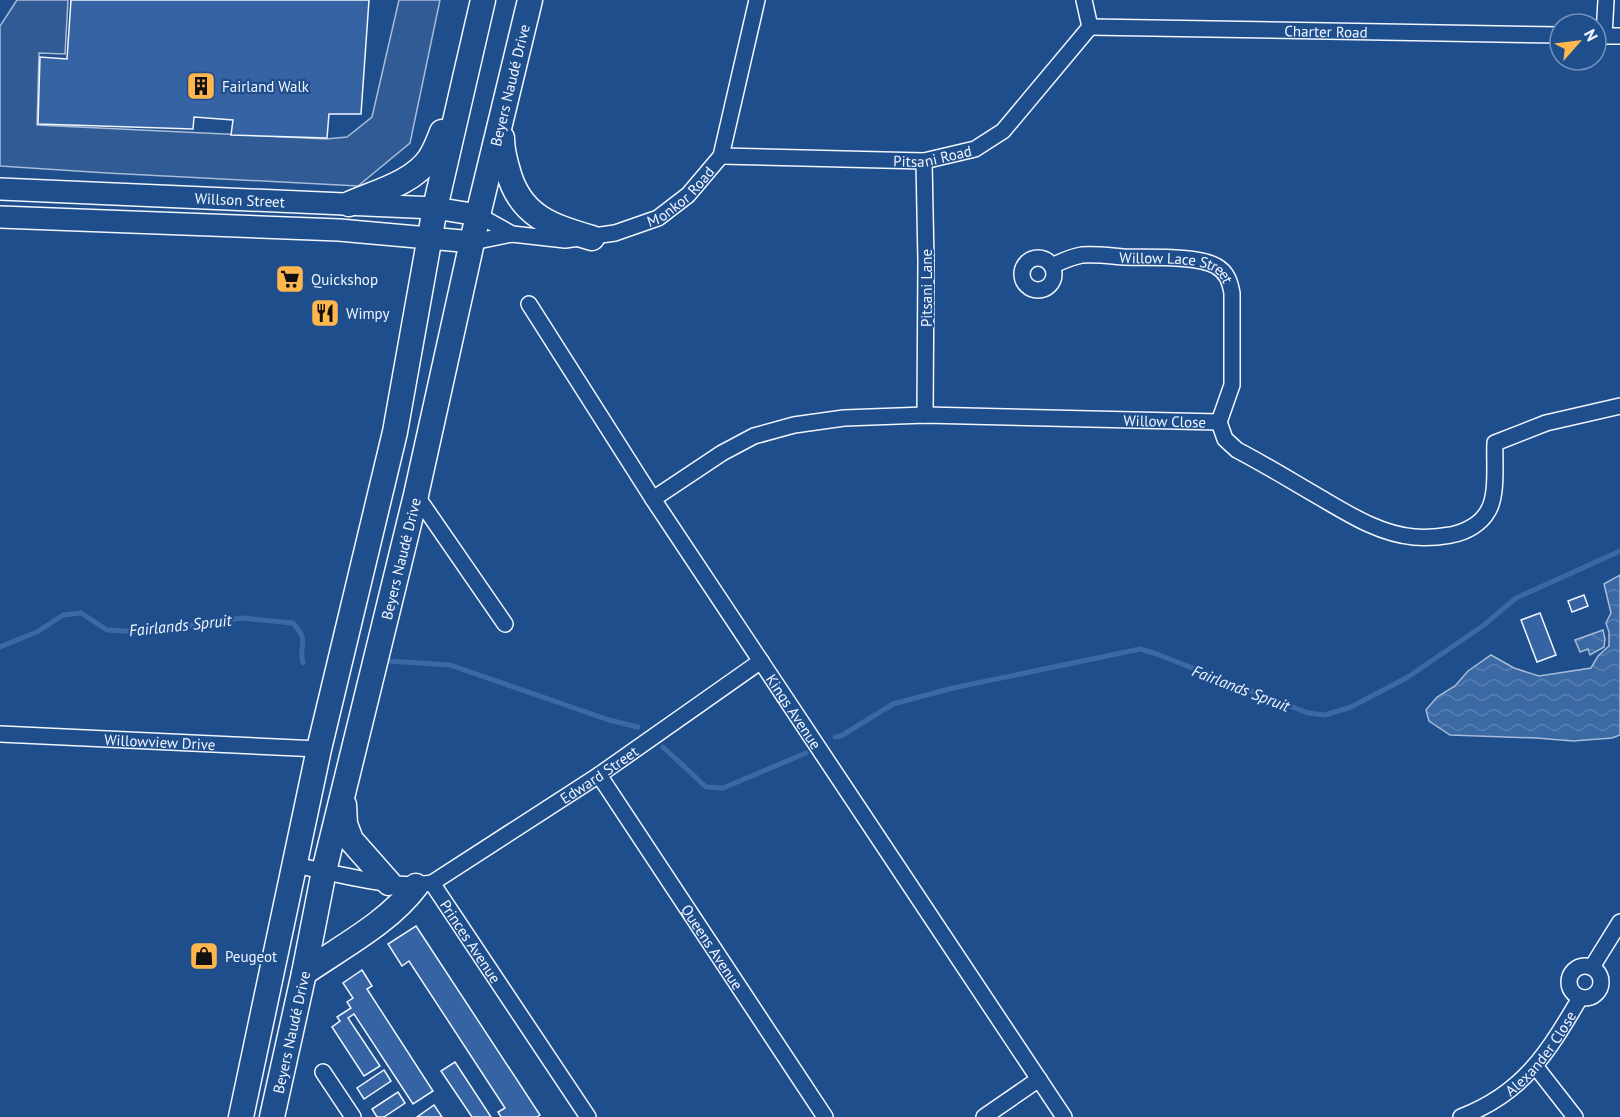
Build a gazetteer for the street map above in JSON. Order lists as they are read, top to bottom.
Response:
{
  "streets": {
    "main road": ["Beyers Naudé Drive"],
    "street": [
      "Charter Road",
      "Pitsani Road",
      "Monkor Road",
      "Willson Street",
      "Willow Lace Street",
      "Pitsani Lane",
      "Willow Close",
      "Kings Avenue",
      "Willowview Drive",
      "Edward Street",
      "Princes Avenue",
      "Queens Avenue",
      "Alexander Close"
    ]
  },
  "crossings": [
    ["Charter Road", "Pitsani Road"],
    ["Beyers Naudé Drive", "Monkor Road"],
    ["Beyers Naudé Drive", "Willson Street"],
    ["Beyers Naudé Drive", "Willowview Drive"],
    ["Pitsani Road", "Monkor Road"],
    ["Pitsani Road", "Pitsani Lane"],
    ["Monkor Road", "Willson Street"],
    ["Willow Lace Street", "Willow Close"],
    ["Pitsani Lane", "Willow Close"],
    ["Willow Close", "Kings Avenue"],
    ["Kings Avenue", "Edward Street"],
    ["Edward Street", "Princes Avenue"],
    ["Edward Street", "Queens Avenue"]
  ],
  "water": ["Fairlands Spruit"],
  "places": {
    "building": ["Fairland Walk"],
    "supermarket": ["Quickshop"],
    "restaurant": ["Wimpy"],
    "shop": ["Peugeot"]
  },
  "north": "top right"
}
